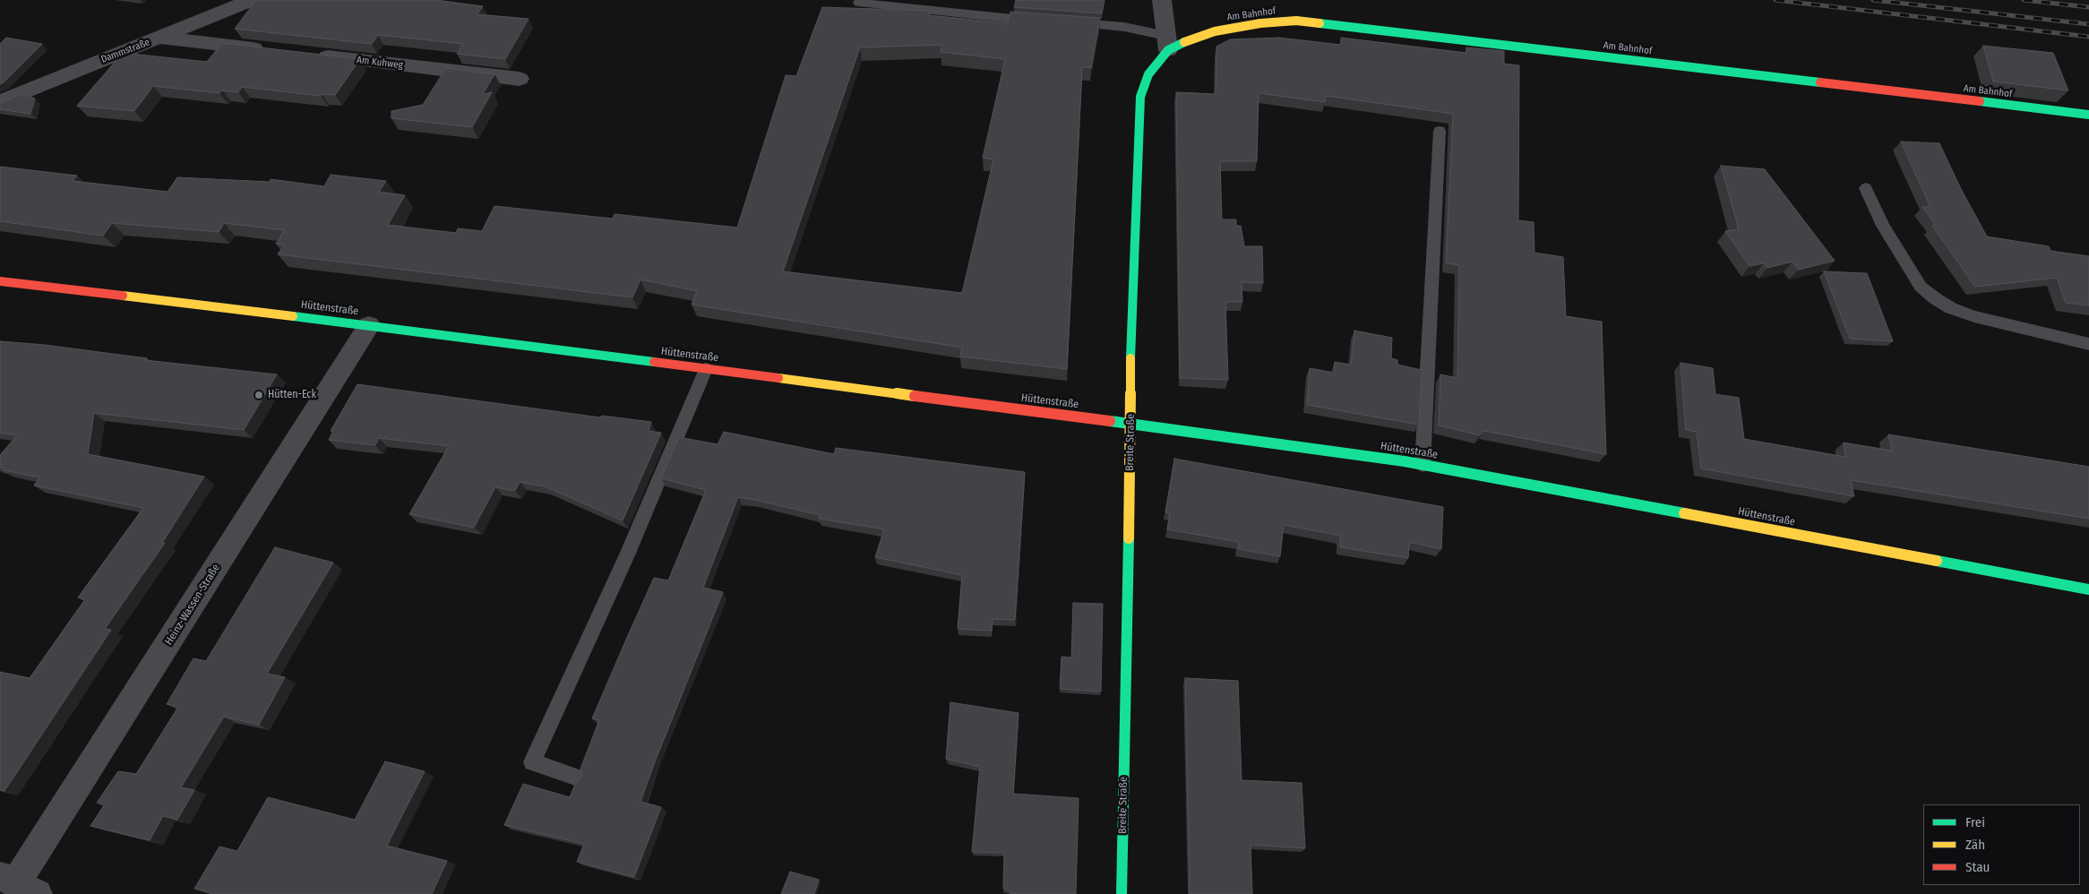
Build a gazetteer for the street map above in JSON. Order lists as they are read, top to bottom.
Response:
{
  "streets": {
    "street": [
      "Am Bahnhof",
      "Dammstraße",
      "Am Kuhweg",
      "Hüttenstraße",
      "Breite Straße",
      "Heinz-Wassen-Straße"
    ]
  },
  "crossings": [
    ["Am Bahnhof", "Breite Straße"],
    ["Hüttenstraße", "Breite Straße"],
    ["Hüttenstraße", "Heinz-Wassen-Straße"]
  ],
  "places": ["Hütten-Eck"],
  "legend": ["Frei", "Zäh", "Stau"]
}
